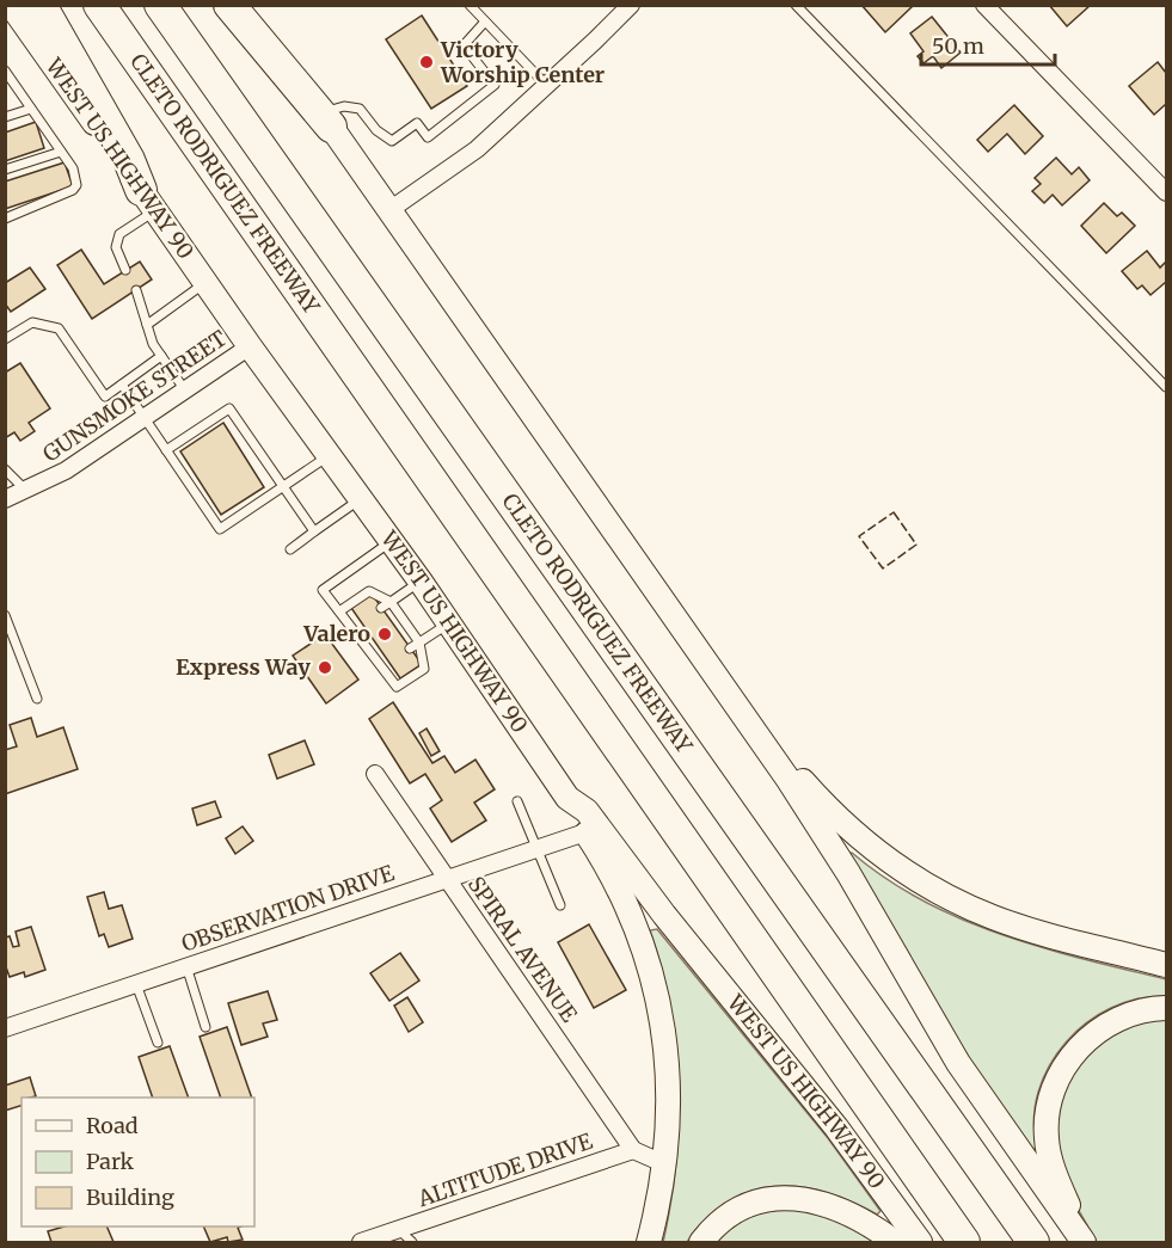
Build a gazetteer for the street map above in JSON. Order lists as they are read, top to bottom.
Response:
{
  "streets": {
    "highway": ["CLETO RODRIGUEZ FREEWAY"],
    "main road": ["WEST US HIGHWAY 90"],
    "street": [
      "GUNSMOKE STREET",
      "OBSERVATION DRIVE",
      "SPIRAL AVENUE",
      "ALTITUDE DRIVE"
    ]
  },
  "crossings": [
    ["WEST US HIGHWAY 90", "GUNSMOKE STREET"],
    ["OBSERVATION DRIVE", "SPIRAL AVENUE"],
    ["SPIRAL AVENUE", "ALTITUDE DRIVE"]
  ],
  "places": ["Victory Worship Center", "Valero", "Express Way"],
  "legend": ["Road", "Park", "Building"],
  "scale_bar": "50 m"
}
